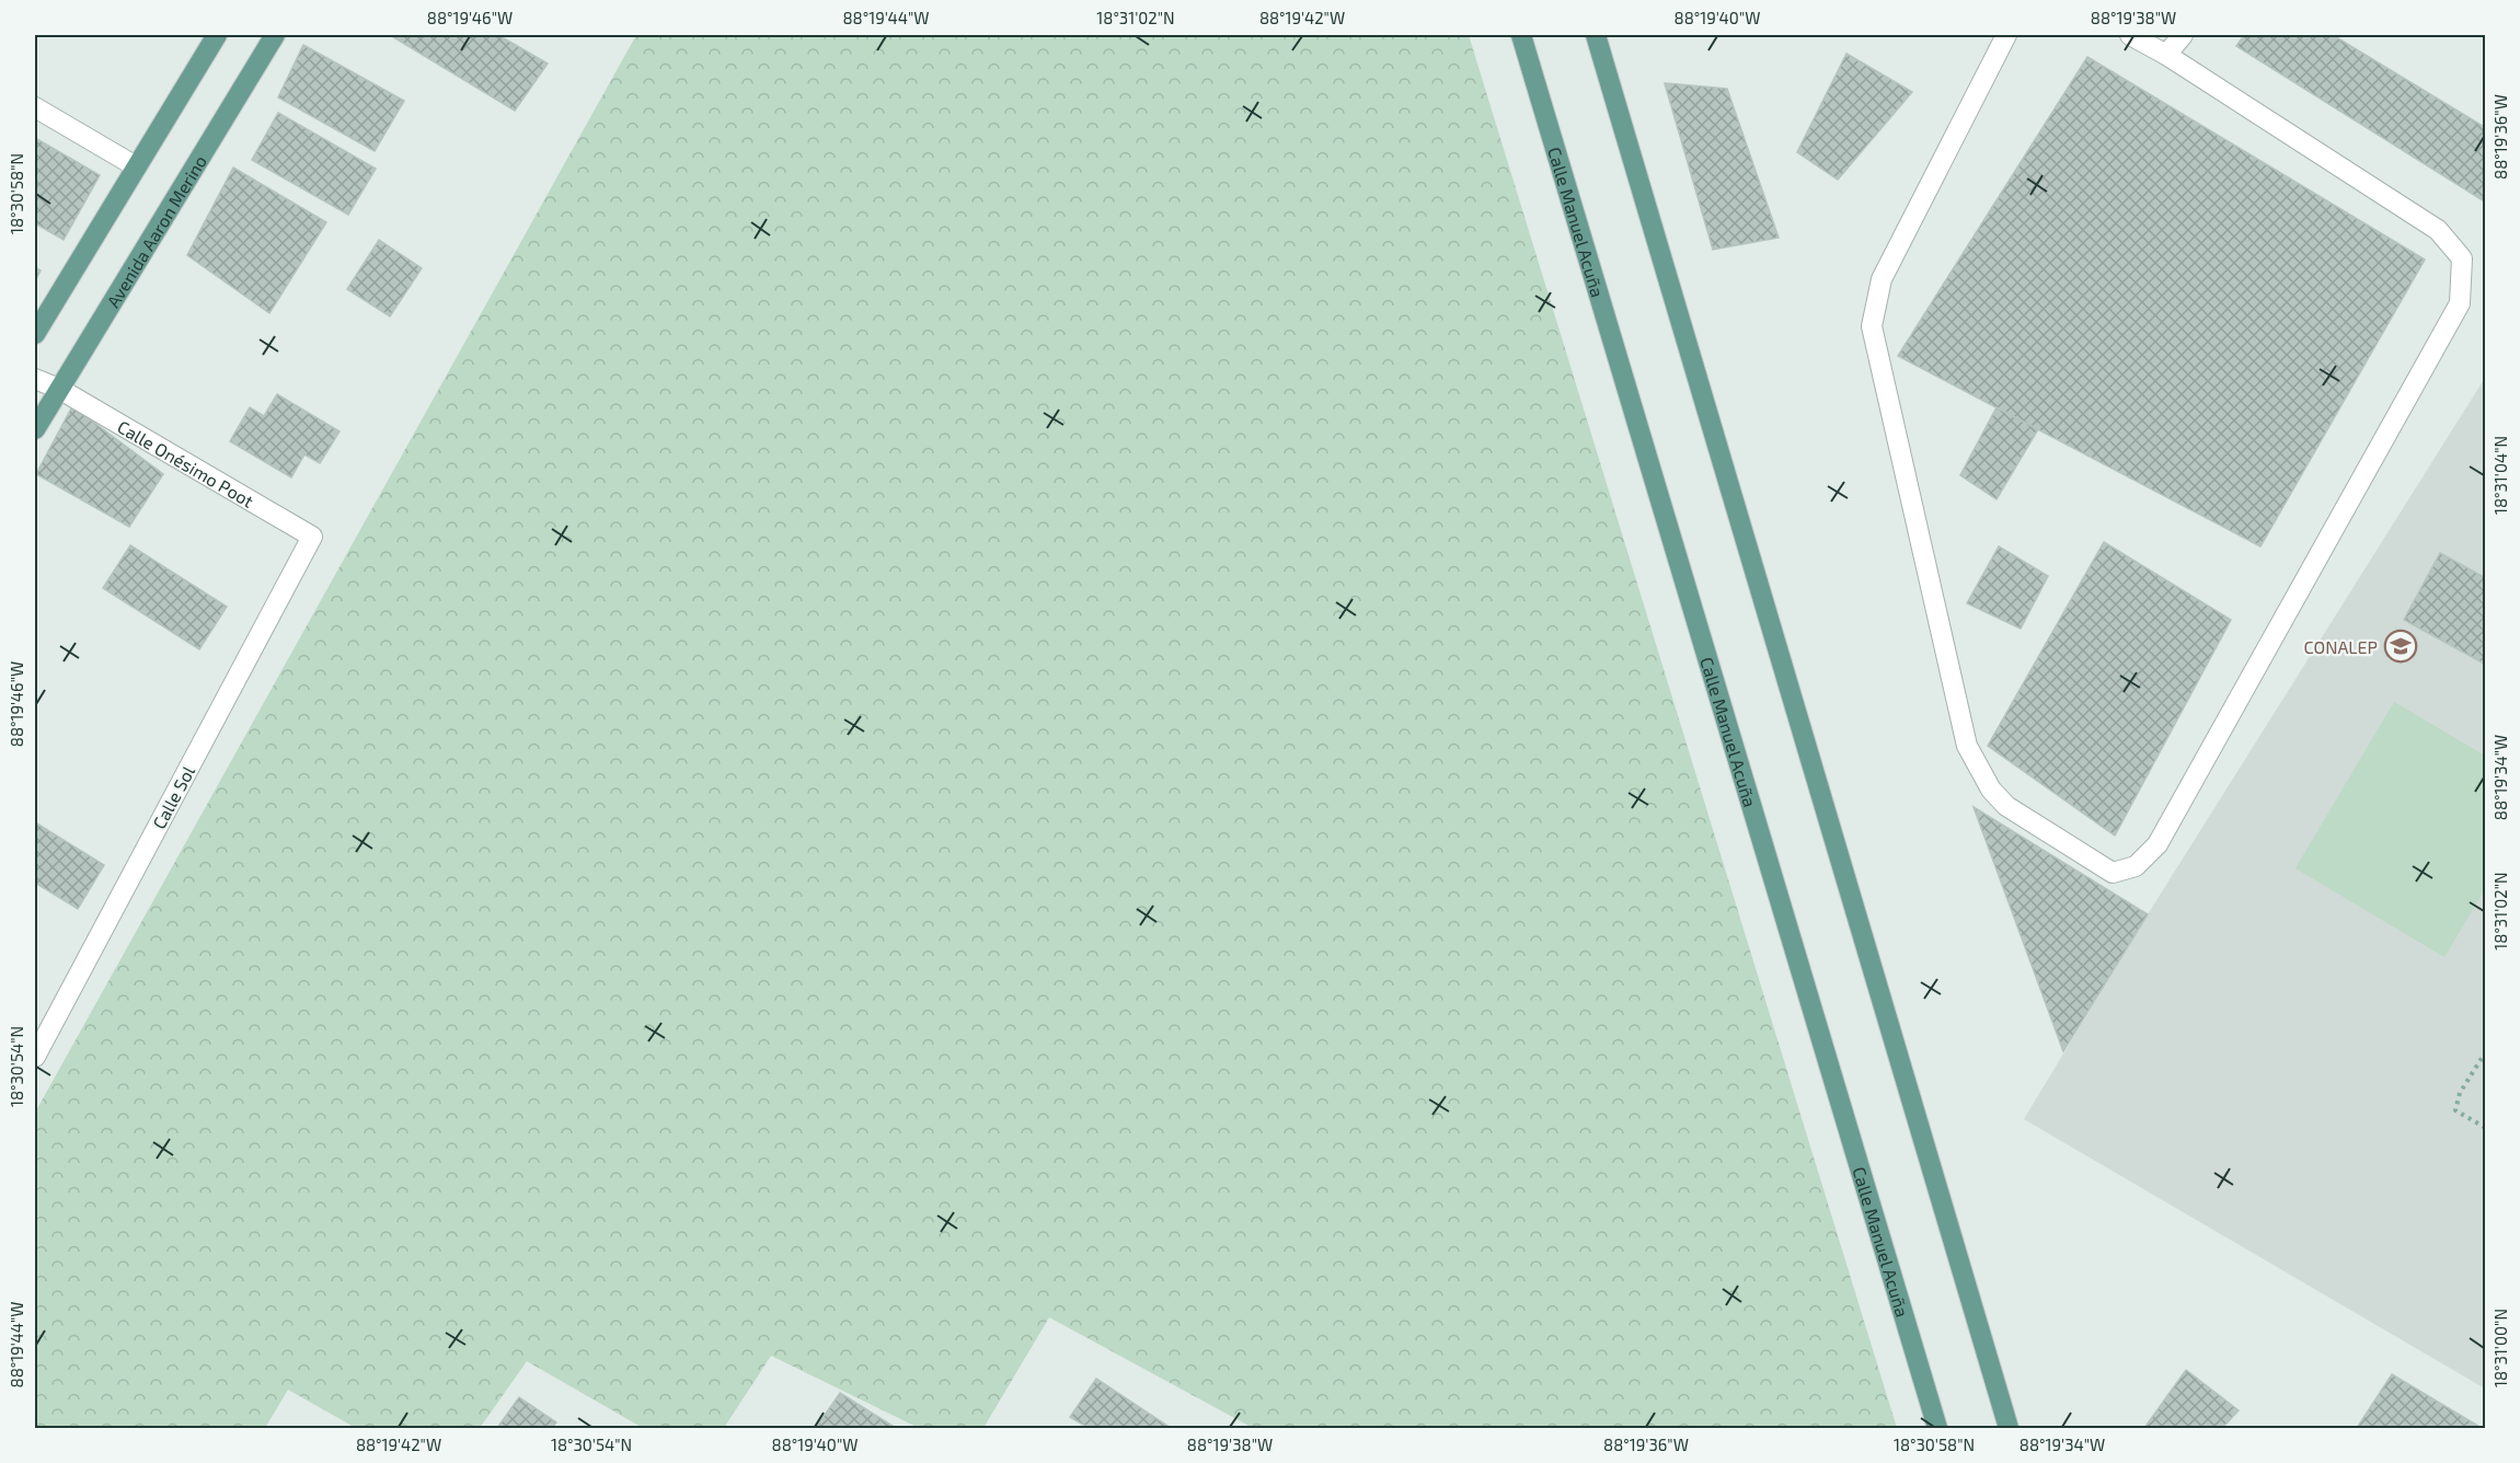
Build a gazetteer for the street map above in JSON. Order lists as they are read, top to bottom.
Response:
{
  "streets": {
    "main road": ["Calle Manuel Acuña", "Avenida Aaron Merino"],
    "street": ["Calle Onésimo Poot", "Calle Sol"]
  },
  "crossings": [
    ["Avenida Aaron Merino", "Calle Onésimo Poot"],
    ["Calle Onésimo Poot", "Calle Sol"]
  ],
  "places": {
    "school or university": ["CONALEP"]
  },
  "coordinates": [
    "88°19'46\"W",
    "88°19'44\"W",
    "18°31'02\"N",
    "88°19'42\"W",
    "88°19'40\"W",
    "88°19'38\"W",
    "88°19'36\"W",
    "18°30'58\"N",
    "18°31'04\"N",
    "88°19'34\"W",
    "18°30'54\"N",
    "18°31'00\"N"
  ]
}
